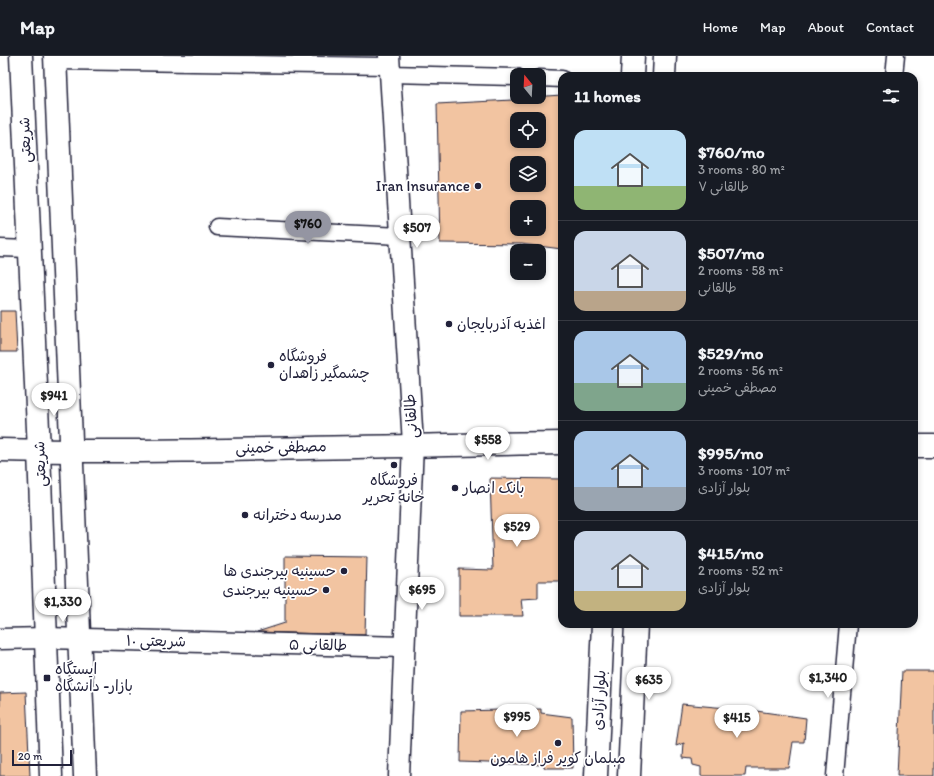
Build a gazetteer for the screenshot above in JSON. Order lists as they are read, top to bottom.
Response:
{
  "streets": {
    "main road": ["شریعتی", "مصطفی خمینی", "بلوار آزادی"],
    "street": ["طالقانی", "شریعتی ۱۰", "طالقانی ۵"]
  },
  "crossings": [
    ["شریعتی", "مصطفی خمینی"],
    ["شریعتی", "شریعتی ۱۰"],
    ["طالقانی", "مصطفی خمینی"],
    ["طالقانی", "طالقانی ۵"],
    ["شریعتی ۱۰", "طالقانی ۵"]
  ],
  "places": {
    "other": [
      "Iran Insurance",
      "اغذیه آذربایجان",
      "فروشگاه چشمگیر زاهدان",
      "فروشگاه خانه تحریر",
      "بانک انصار",
      "مدرسه دخترانه",
      "حسینیه بیرجندی ها",
      "حسینیه بیرجندی",
      "مبلمان کویر فراز هامون"
    ],
    "transit": ["ایستگاه بازار- دانشگاه"]
  },
  "scale_bar": "20 m",
  "north": "top",
  "page": {
    "header": "Map",
    "nav": [
      "Home",
      "Map",
      "About",
      "Contact"
    ],
    "map_buttons": ["+", "−"],
    "heading": "11 homes",
    "list": [
      {
        "name": "$760/mo",
        "note": "3 rooms · 80 m² · طالقانی ۷"
      },
      {
        "name": "$507/mo",
        "note": "2 rooms · 58 m² · طالقانی"
      },
      {
        "name": "$529/mo",
        "note": "2 rooms · 56 m² · مصطفی خمینی"
      },
      {
        "name": "$995/mo",
        "note": "3 rooms · 107 m² · بلوار آزادی"
      },
      {
        "name": "$415/mo",
        "note": "2 rooms · 52 m² · بلوار آزادی"
      }
    ],
    "price": [
      "$760",
      "$507",
      "$941",
      "$558",
      "$529",
      "$695",
      "$1,330",
      "$1,340",
      "$635",
      "$995",
      "$415"
    ],
    "scale": "20 m"
  }
}
